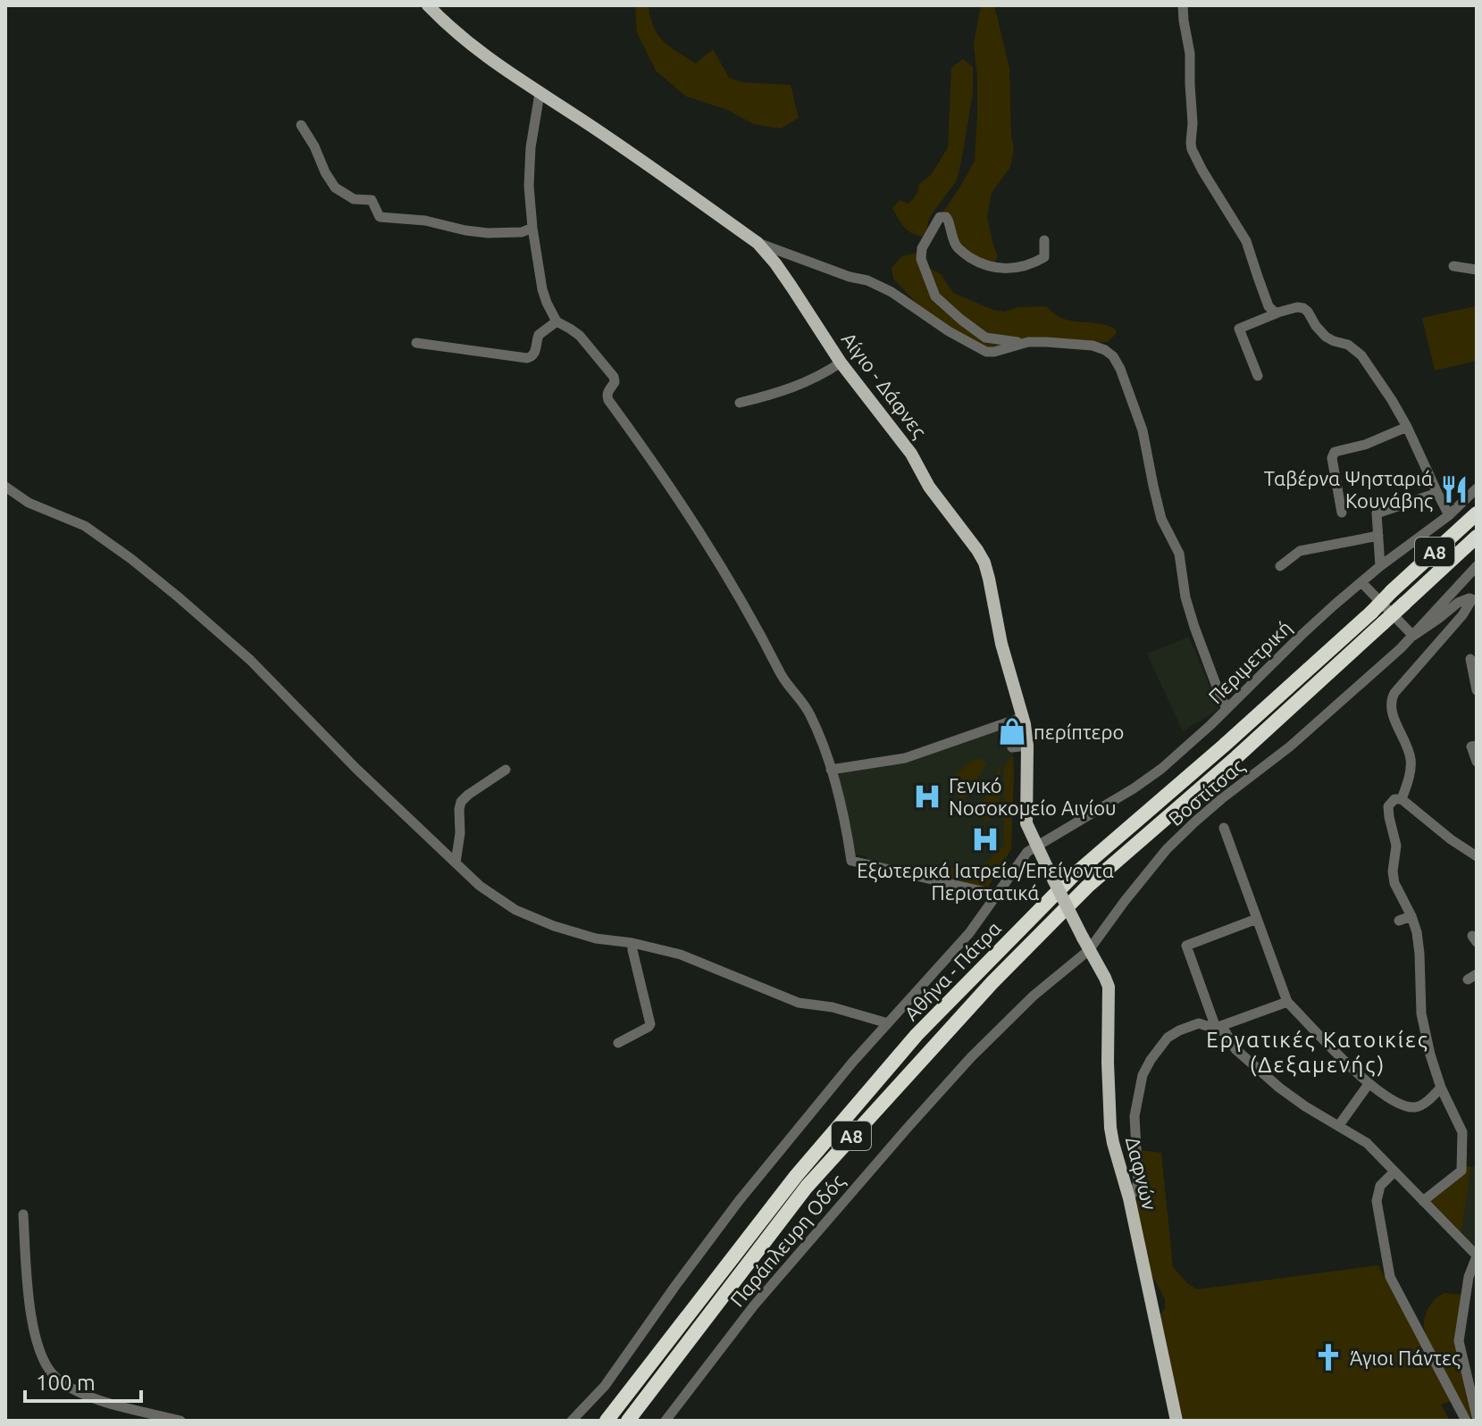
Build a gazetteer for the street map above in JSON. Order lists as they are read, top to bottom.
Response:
{
  "streets": {
    "highway": ["Α8", "Αθήνα - Πάτρα"],
    "main road": ["Αίγιο - Δάφνες", "Δαφνών"],
    "street": ["Περιμετρική", "Βοστίτσας", "Παράπλευρη Οδός"]
  },
  "crossings": [
    ["Αίγιο - Δάφνες", "Περιμετρική"],
    ["Αίγιο - Δάφνες", "Δαφνών"],
    ["Βοστίτσας", "Δαφνών"],
    ["Βοστίτσας", "Παράπλευρη Οδός"]
  ],
  "districts": ["Εργατικές Κατοικίες (Δεξαμενής)"],
  "places": {
    "restaurant": ["Ταβέρνα Ψησταριά Κουνάβης"],
    "shop": ["περίπτερο"],
    "hospital": ["Γενικό Νοσοκομείο Αιγίου", "Εξωτερικά Ιατρεία/Επείγοντα Περιστατικά"],
    "church": ["Άγιοι Πάντες"]
  },
  "scale_bar": "100 m"
}
